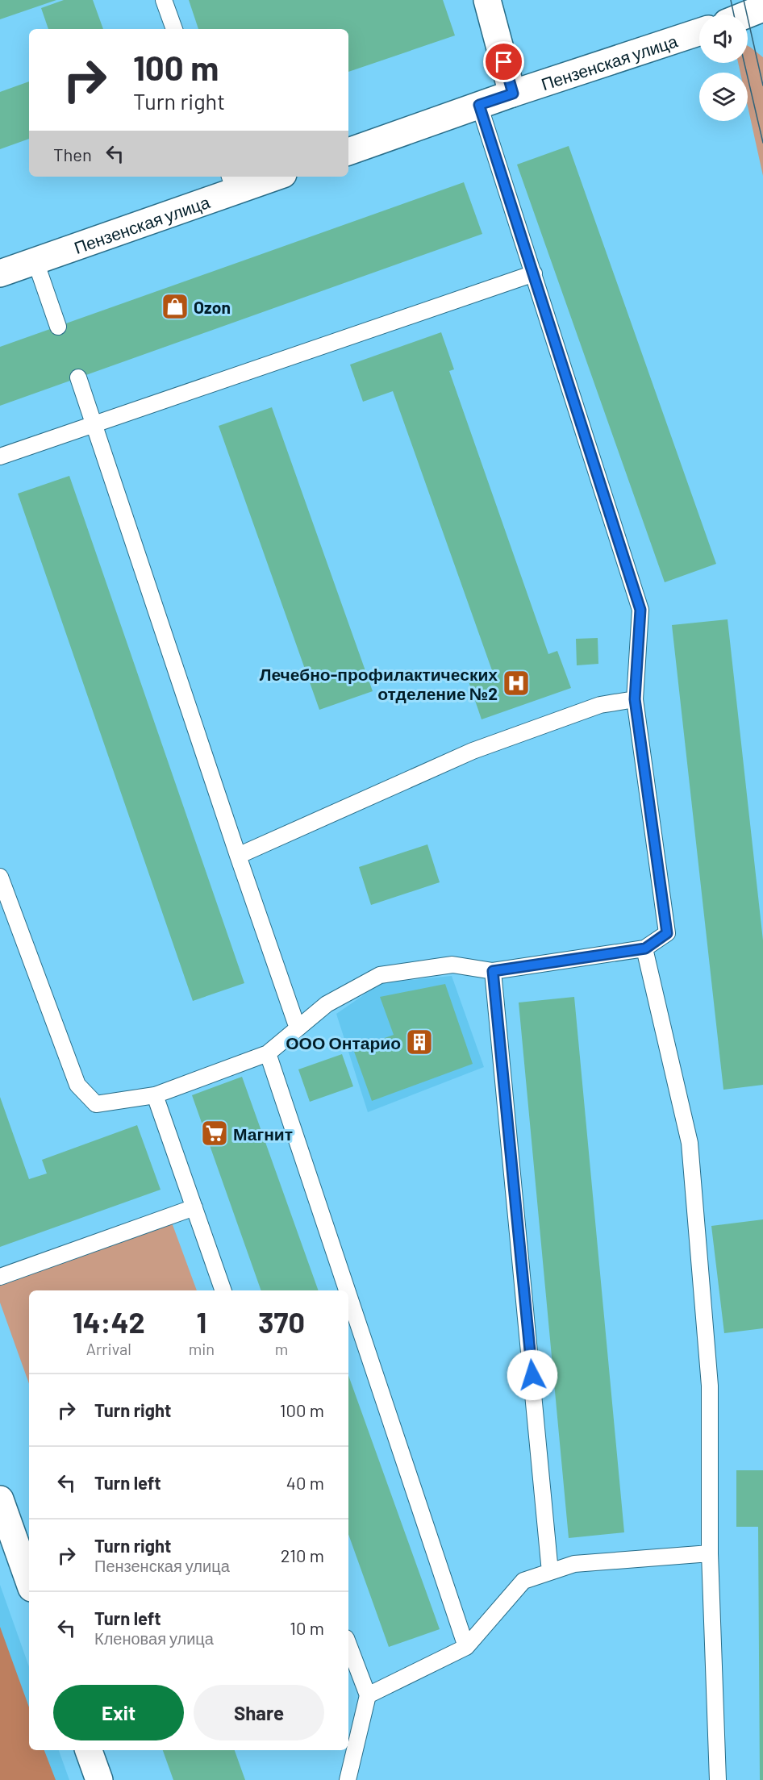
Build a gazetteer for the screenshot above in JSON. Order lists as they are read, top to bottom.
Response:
{
  "streets": {
    "street": ["Пензенская улица"]
  },
  "places": {
    "shop": ["Ozon"],
    "hospital": ["Лечебно-профилактических отделение №2"],
    "building": ["ООО Онтарио"],
    "supermarket": ["Магнит"]
  },
  "page": {
    "turn": ["100 m", "Turn right"],
    "then": "Then",
    "eta": [
      "14:42",
      "Arrival",
      "1",
      "min",
      "370",
      "m"
    ],
    "list": [
      {
        "name": "Turn right",
        "value": "100 m"
      },
      {
        "name": "Turn left",
        "value": "40 m"
      },
      {
        "name": "Turn right",
        "note": "Пензенская улица",
        "value": "210 m"
      },
      {
        "name": "Turn left",
        "note": "Кленовая улица",
        "value": "10 m"
      }
    ],
    "buttons": ["Exit", "Share"]
  }
}
